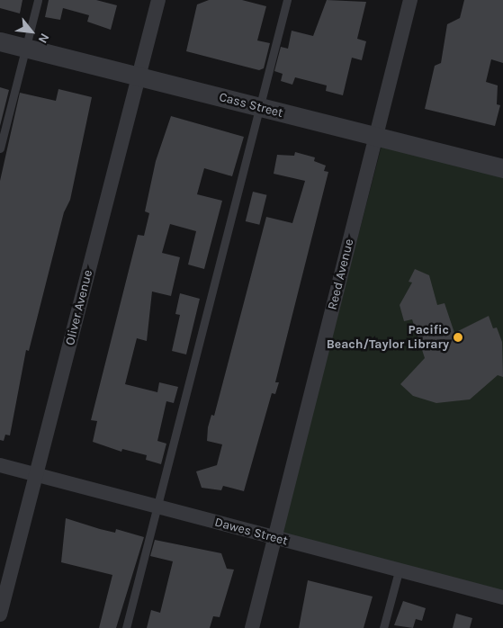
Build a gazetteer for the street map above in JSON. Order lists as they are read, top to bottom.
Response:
{
  "streets": {
    "street": [
      "Cass Street",
      "Reed Avenue",
      "Oliver Avenue",
      "Dawes Street"
    ]
  },
  "crossings": [
    ["Cass Street", "Reed Avenue"],
    ["Cass Street", "Oliver Avenue"],
    ["Reed Avenue", "Dawes Street"],
    ["Oliver Avenue", "Dawes Street"]
  ],
  "places": ["Pacific Beach/Taylor Library"],
  "north": "bottom right"
}
